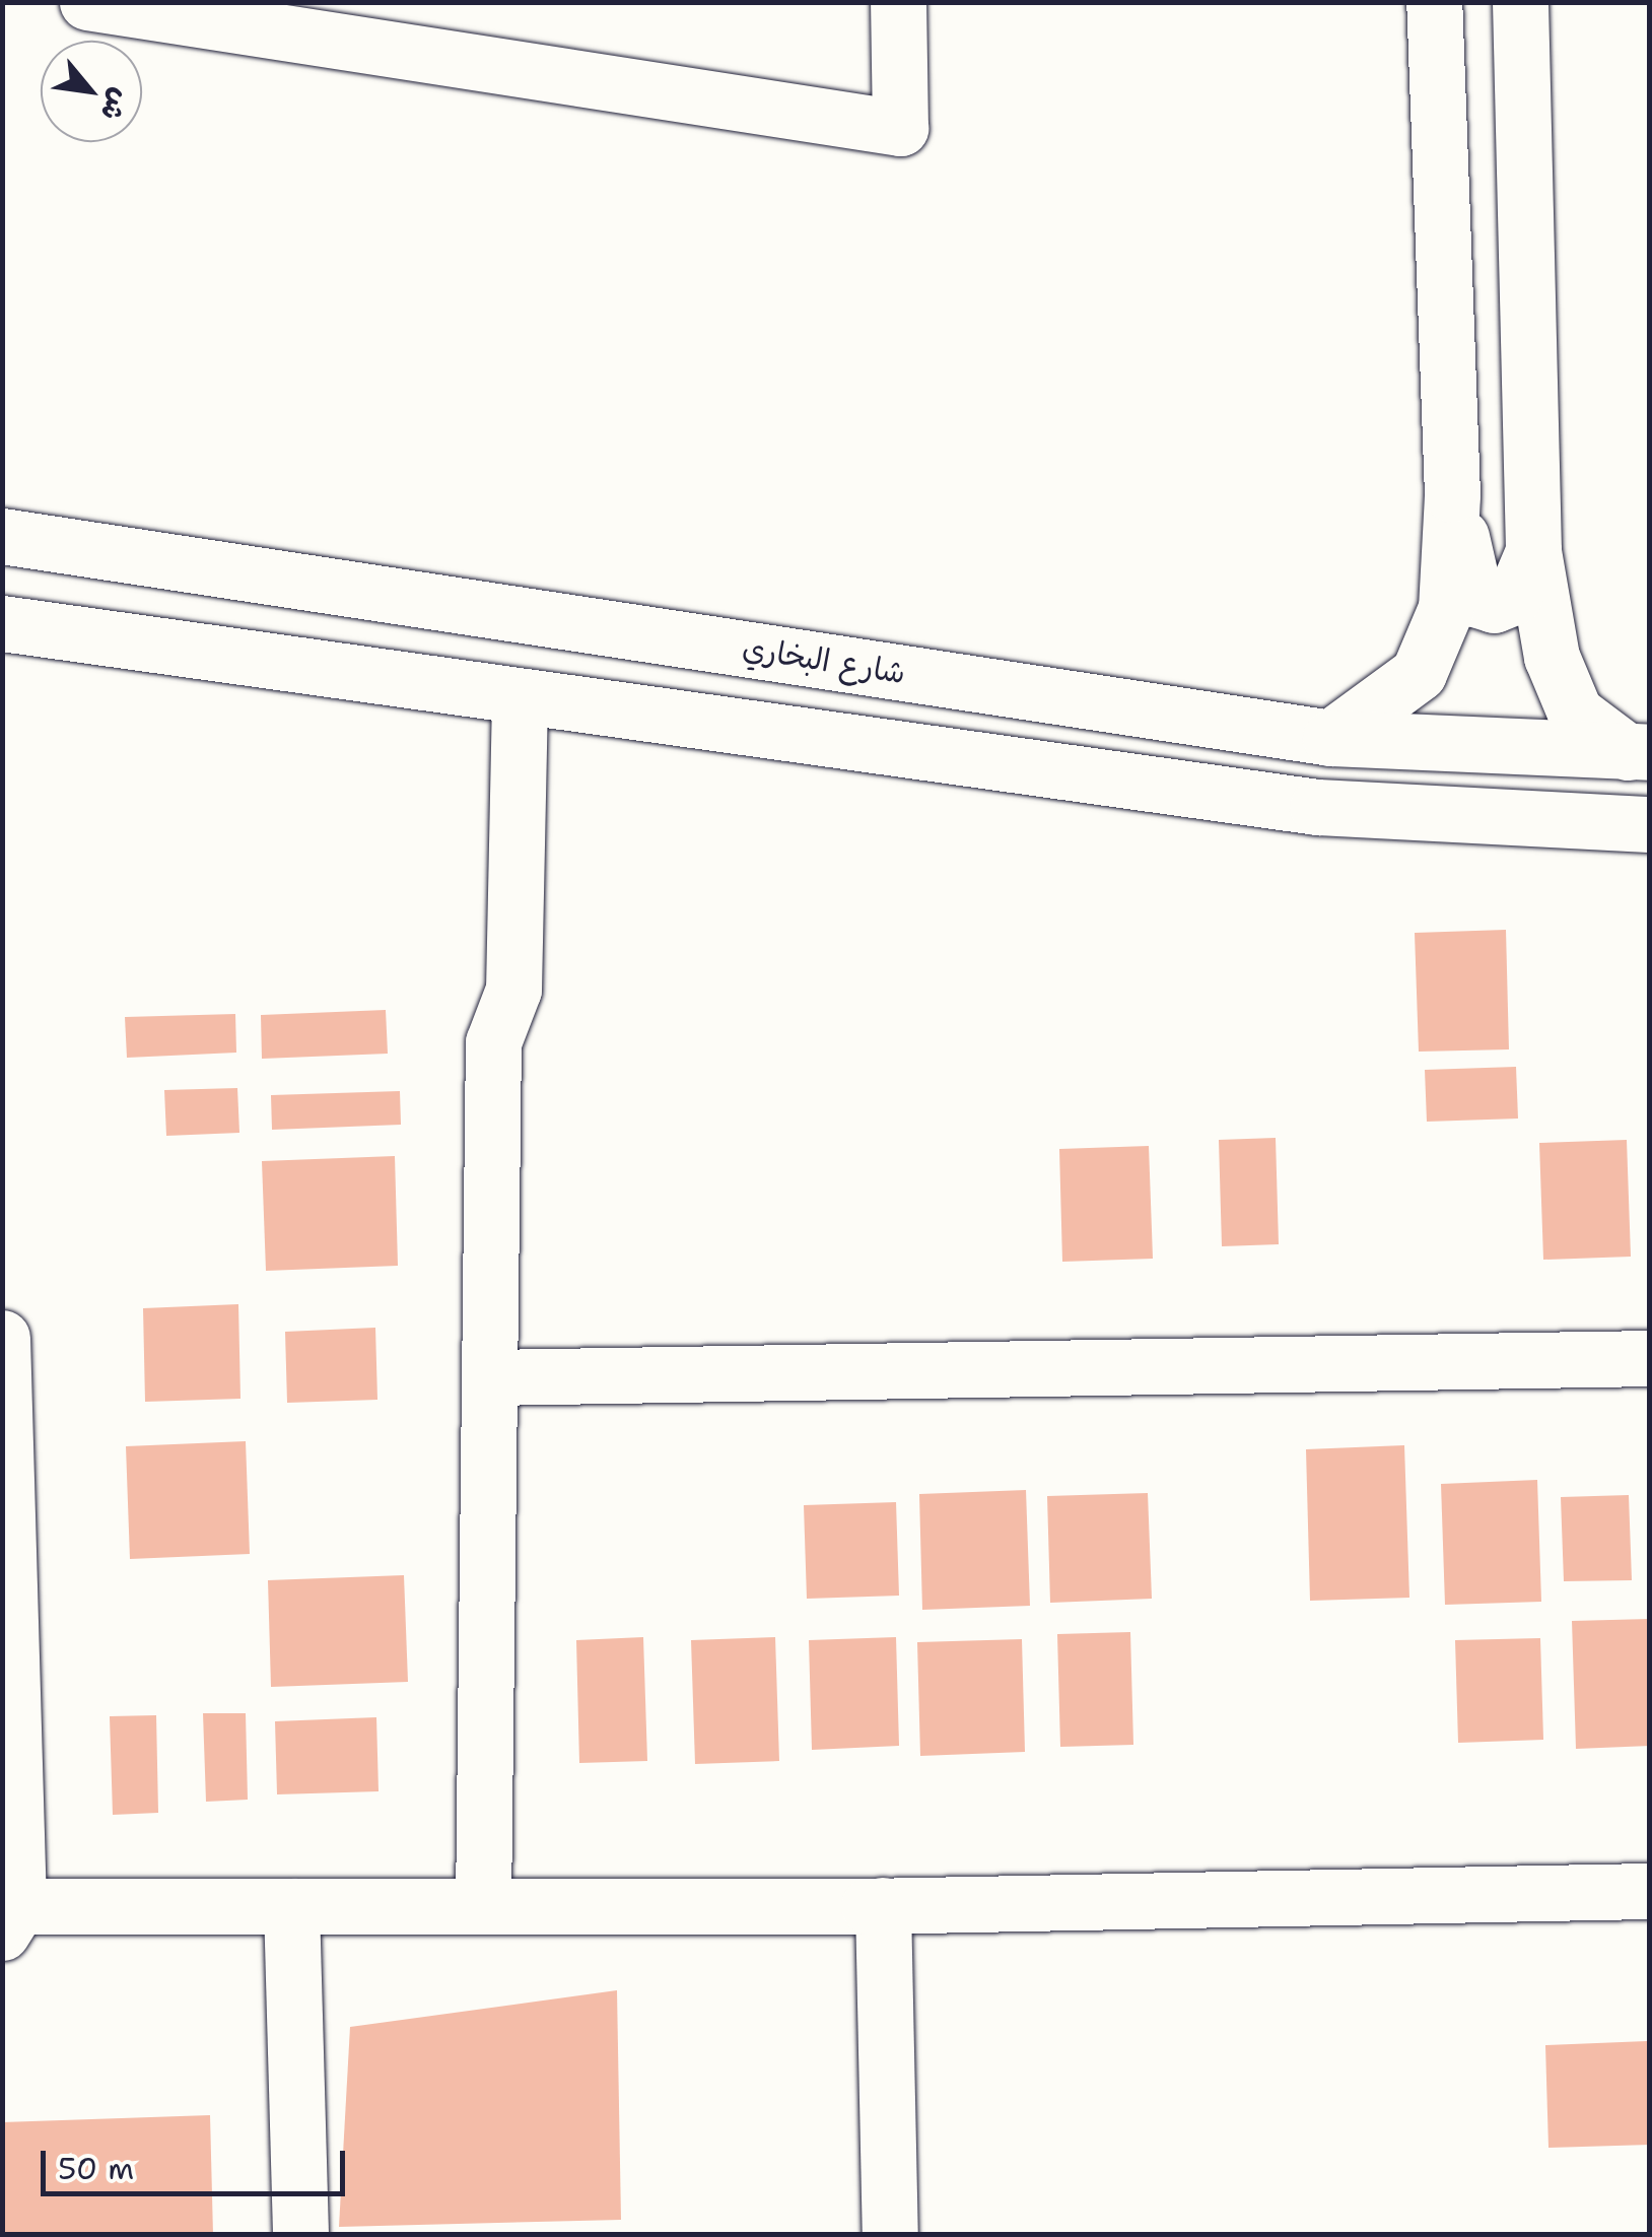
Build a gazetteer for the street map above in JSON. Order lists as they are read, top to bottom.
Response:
{
  "streets": {
    "street": ["شارع البخاري"]
  },
  "scale_bar": "50 m",
  "north": "bottom right"
}
